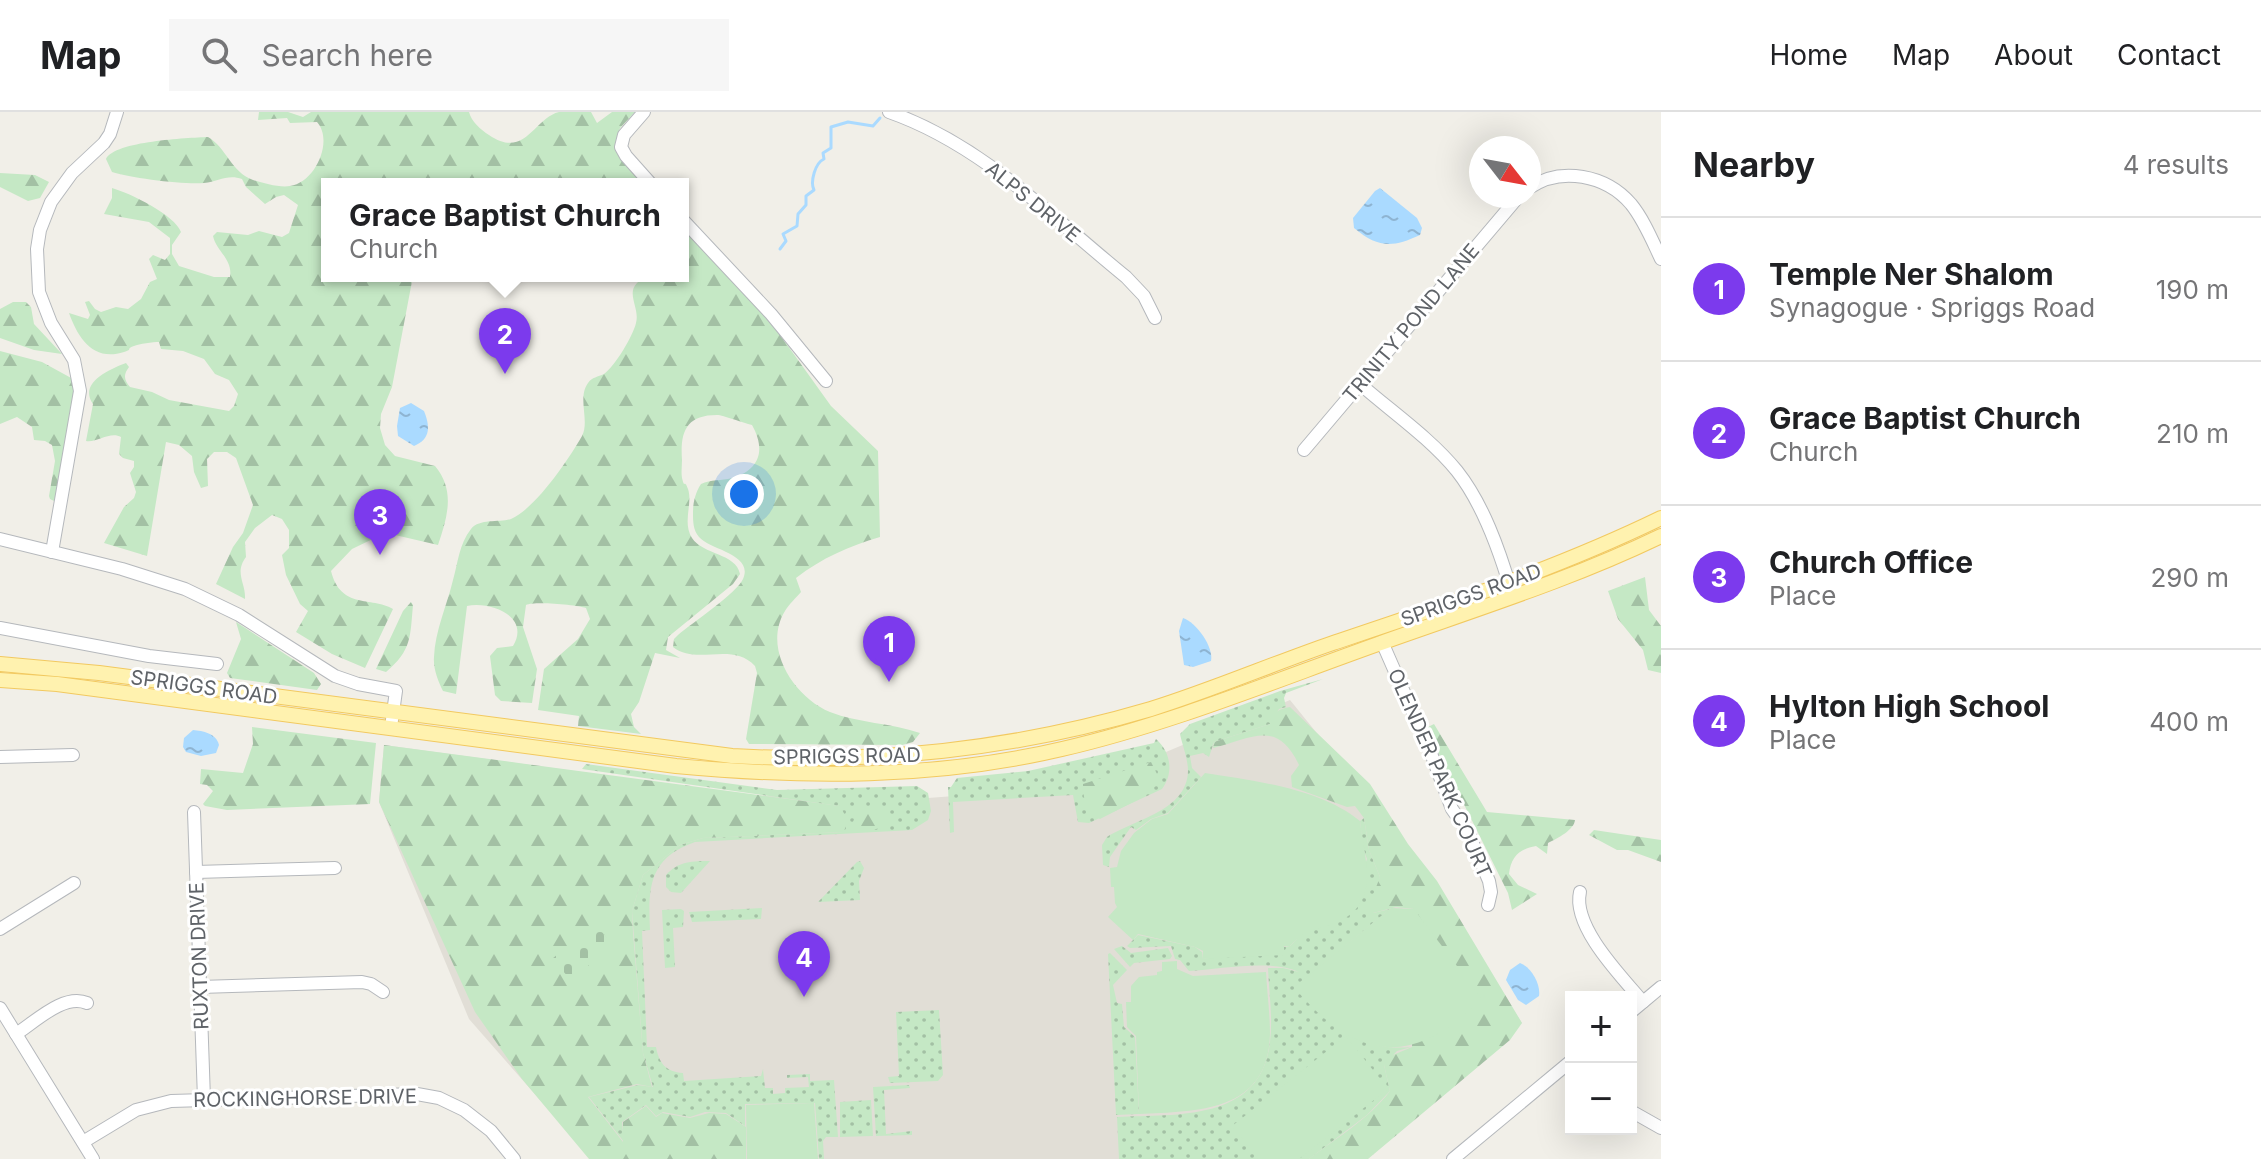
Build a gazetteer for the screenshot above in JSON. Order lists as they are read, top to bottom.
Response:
{
  "streets": {
    "main road": ["SPRIGGS ROAD"],
    "street": [
      "ALPS DRIVE",
      "TRINITY POND LANE",
      "OLENDER PARK COURT",
      "RUXTON DRIVE",
      "ROCKINGHORSE DRIVE"
    ]
  },
  "crossings": [
    ["SPRIGGS ROAD", "OLENDER PARK COURT"],
    ["RUXTON DRIVE", "ROCKINGHORSE DRIVE"]
  ],
  "north": "bottom right",
  "page": {
    "header": "Map",
    "search": "Search here",
    "nav": [
      "Home",
      "Map",
      "About",
      "Contact"
    ],
    "heading": ["Nearby", "4 results"],
    "popup": ["Grace Baptist Church", "Church"],
    "list": [
      {
        "mark": "1",
        "name": "Temple Ner Shalom",
        "note": "Synagogue · Spriggs Road",
        "value": "190 m"
      },
      {
        "mark": "2",
        "name": "Grace Baptist Church",
        "note": "Church",
        "value": "210 m"
      },
      {
        "mark": "3",
        "name": "Church Office",
        "note": "Place",
        "value": "290 m"
      },
      {
        "mark": "4",
        "name": "Hylton High School",
        "note": "Place",
        "value": "400 m"
      }
    ],
    "pins": [
      "2",
      "3",
      "1",
      "4"
    ],
    "map_buttons": ["+", "−"]
  }
}
